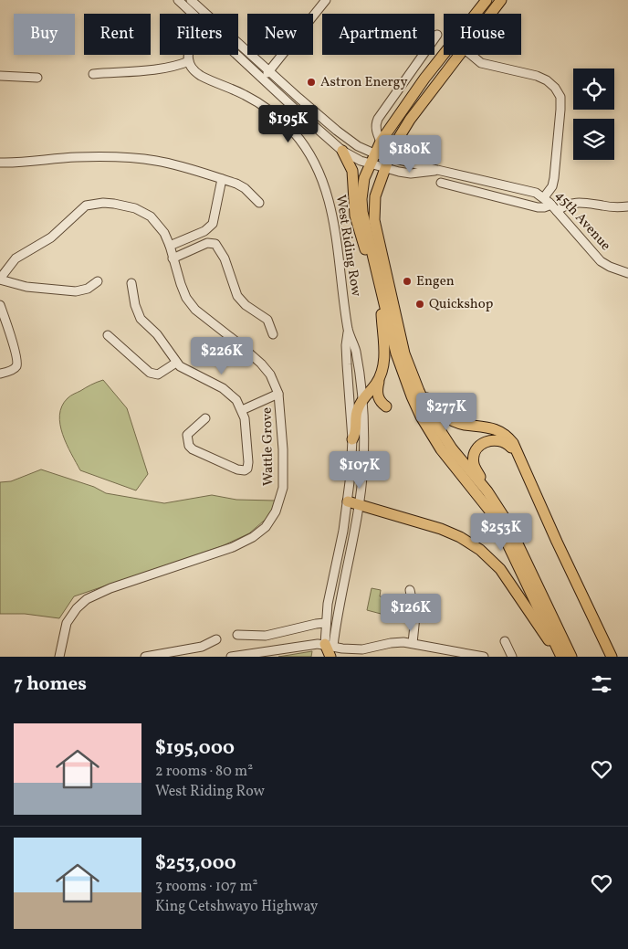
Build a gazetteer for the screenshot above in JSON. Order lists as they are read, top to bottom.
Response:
{
  "streets": {
    "street": ["45th Avenue", "West Riding Row", "Wattle Grove"]
  },
  "places": ["Astron Energy", "Engen", "Quickshop"],
  "page": {
    "chip": [
      "Buy",
      "Rent",
      "Filters",
      "New",
      "Apartment",
      "House"
    ],
    "price": [
      "$195K",
      "$180K",
      "$226K",
      "$277K",
      "$107K",
      "$253K",
      "$126K"
    ],
    "heading": "7 homes",
    "list": [
      {
        "name": "$195,000",
        "note": "2 rooms · 80 m² · West Riding Row"
      },
      {
        "name": "$253,000",
        "note": "3 rooms · 107 m² · King Cetshwayo Highway"
      }
    ]
  }
}
